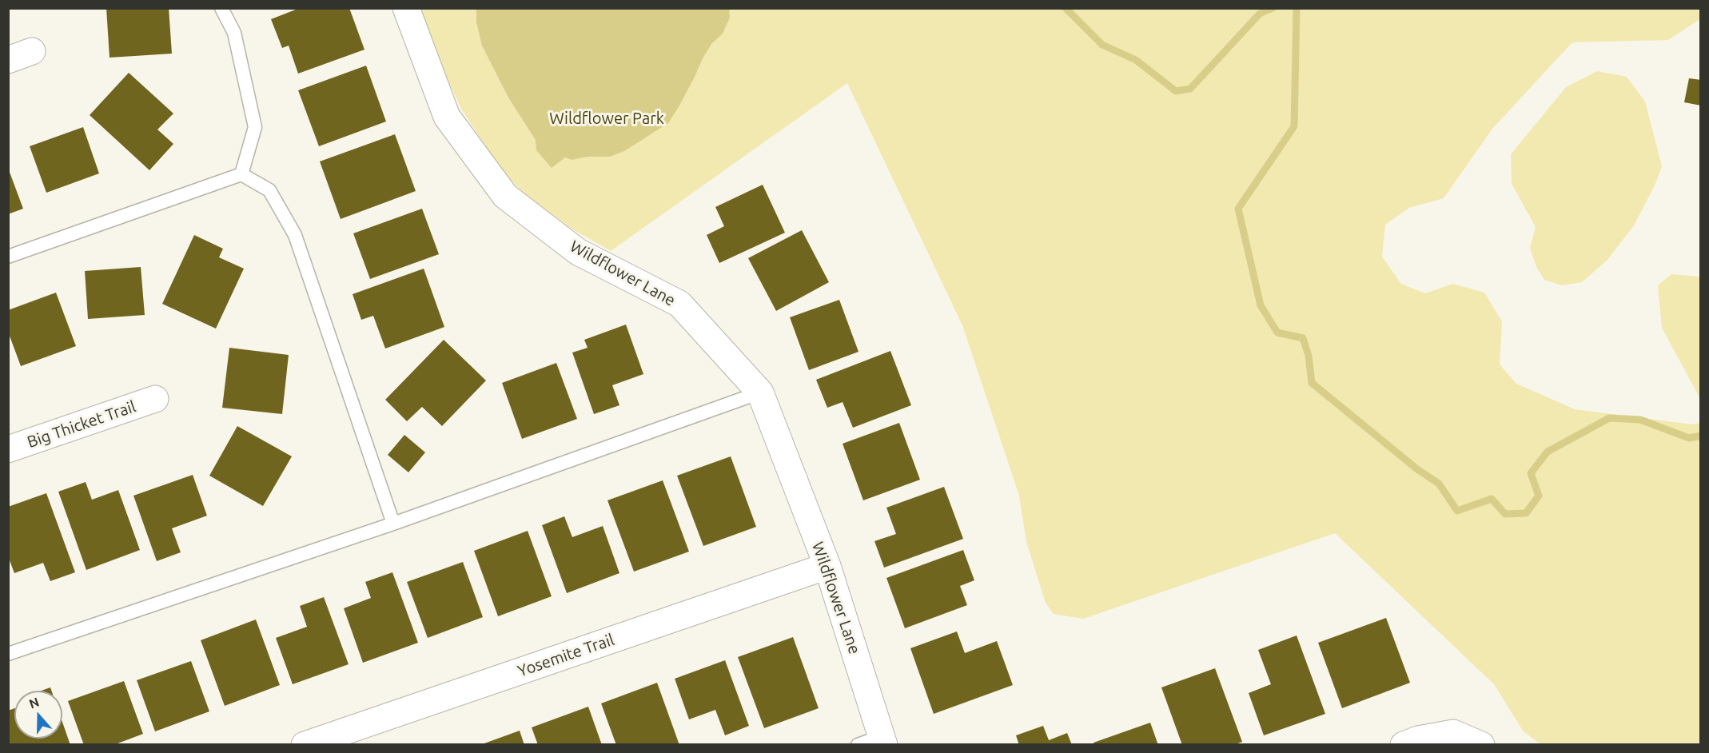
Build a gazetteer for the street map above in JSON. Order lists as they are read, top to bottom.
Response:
{
  "streets": {
    "street": ["Wildflower Lane", "Big Thicket Trail", "Yosemite Trail"]
  },
  "crossings": [
    ["Wildflower Lane", "Yosemite Trail"]
  ],
  "parks": ["Wildflower Park"],
  "north": "top"
}
